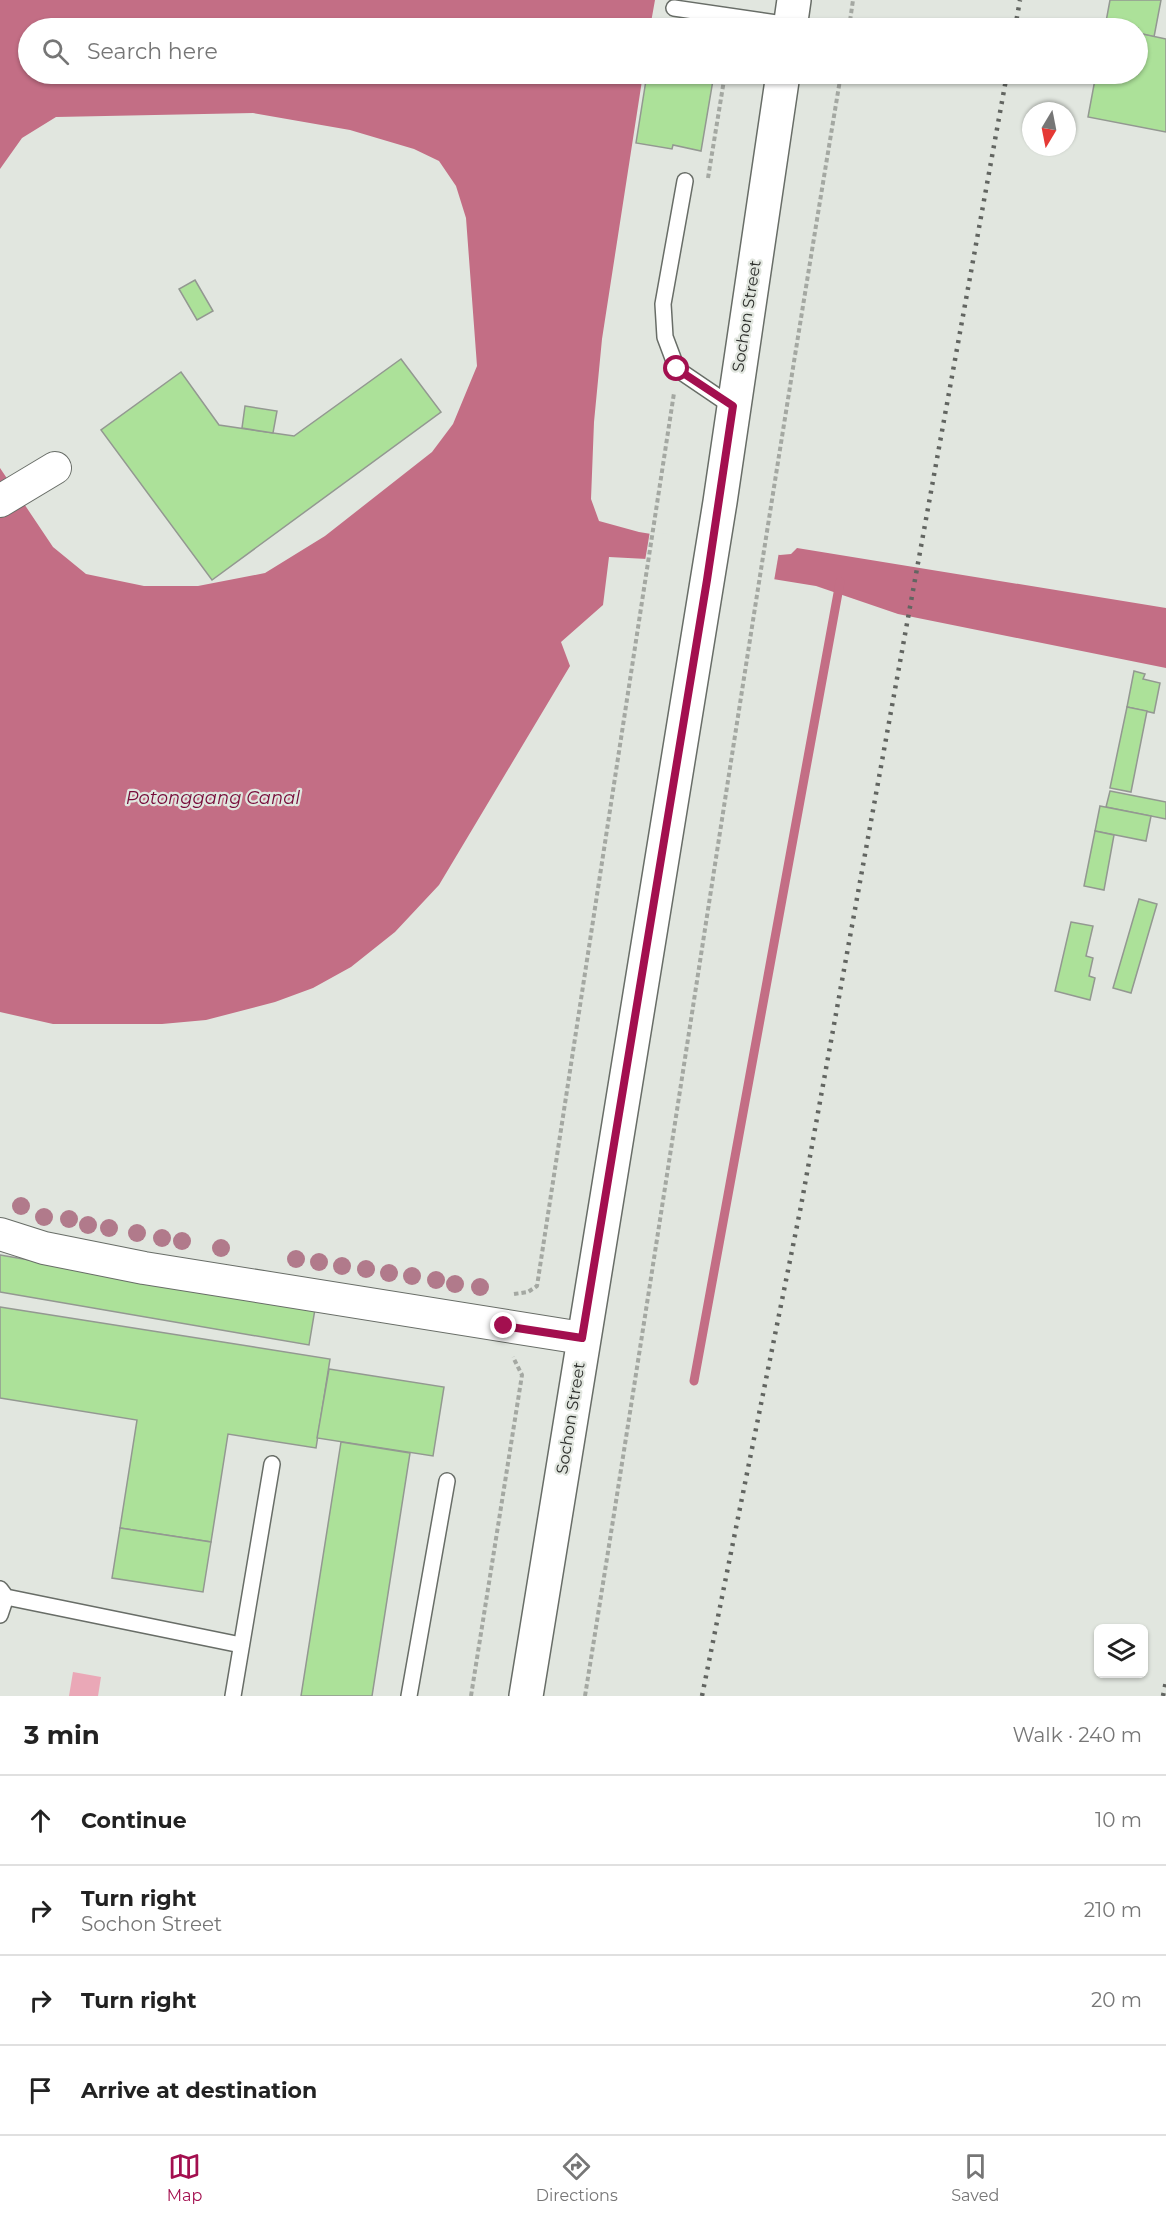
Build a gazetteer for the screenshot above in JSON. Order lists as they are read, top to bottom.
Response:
{
  "streets": {
    "main road": ["Sochon Street"]
  },
  "water": ["Potonggang Canal"],
  "north": "bottom",
  "page": {
    "search": "Search here",
    "heading": ["3 min", "Walk · 240 m"],
    "list": [
      ["Continue", "10 m"],
      ["Turn right", "Sochon Street", "210 m"],
      ["Turn right", "20 m"],
      "Arrive at destination"
    ],
    "nav": ["Map", "Directions", "Saved"]
  }
}
